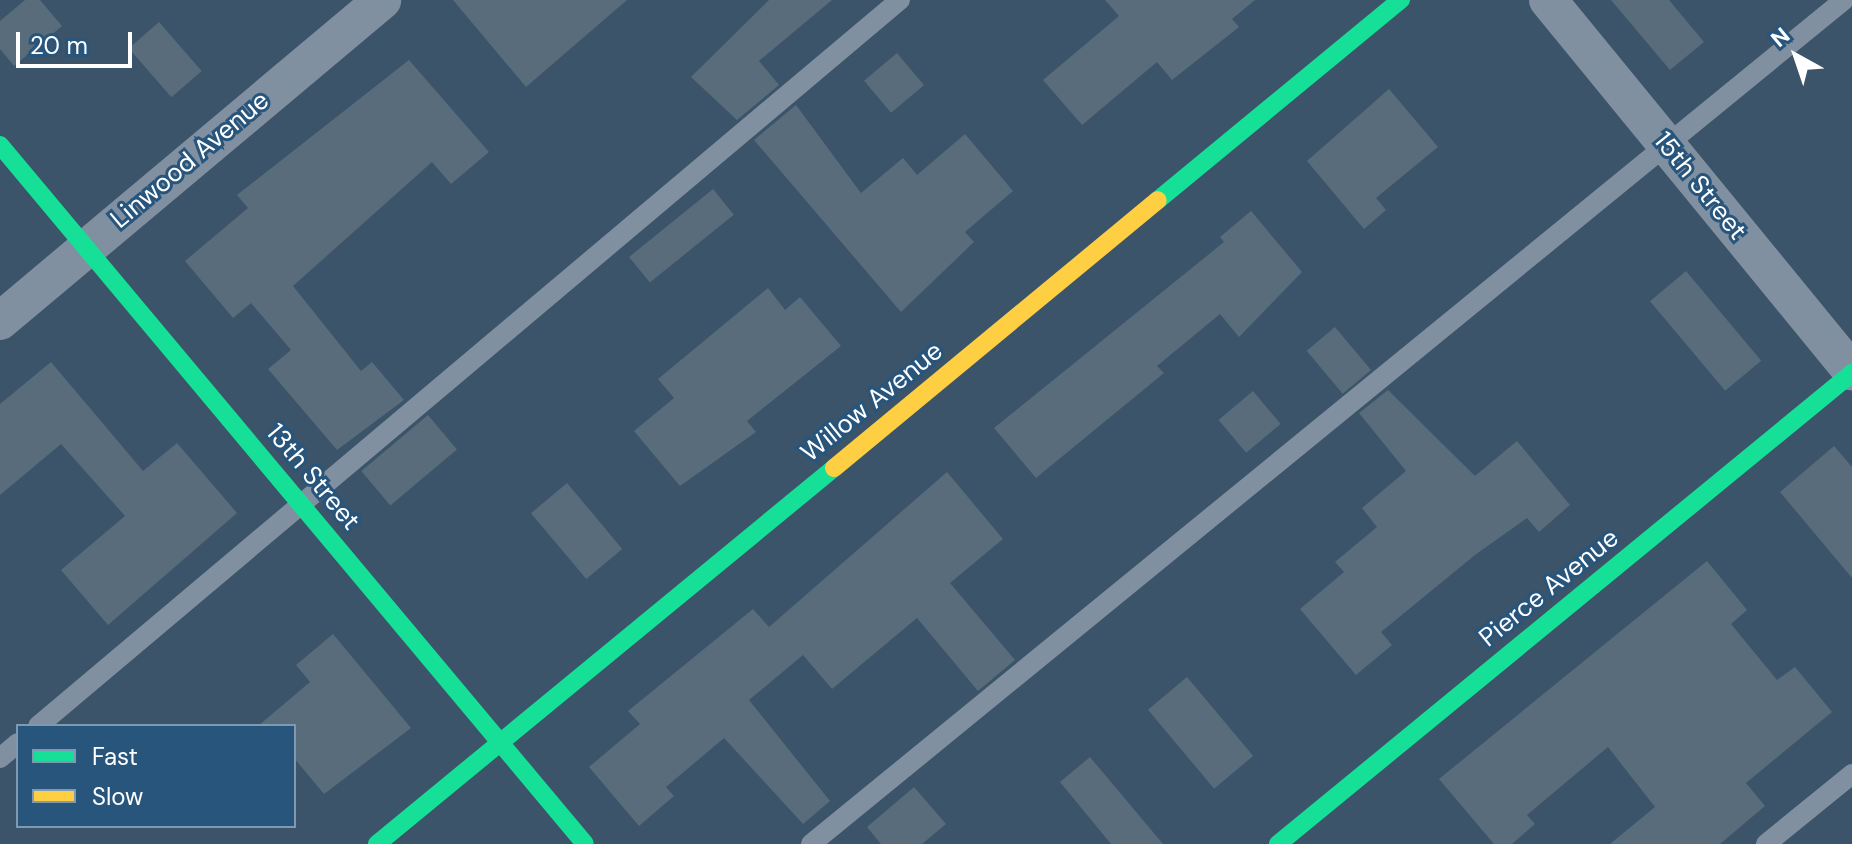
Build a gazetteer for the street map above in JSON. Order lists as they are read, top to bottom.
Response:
{
  "streets": {
    "street": [
      "Linwood Avenue",
      "15th Street",
      "Willow Avenue",
      "13th Street",
      "Pierce Avenue"
    ]
  },
  "crossings": [
    ["Linwood Avenue", "13th Street"],
    ["15th Street", "Pierce Avenue"],
    ["Willow Avenue", "13th Street"]
  ],
  "legend": ["Fast", "Slow"],
  "scale_bar": "20 m",
  "north": "top left"
}
